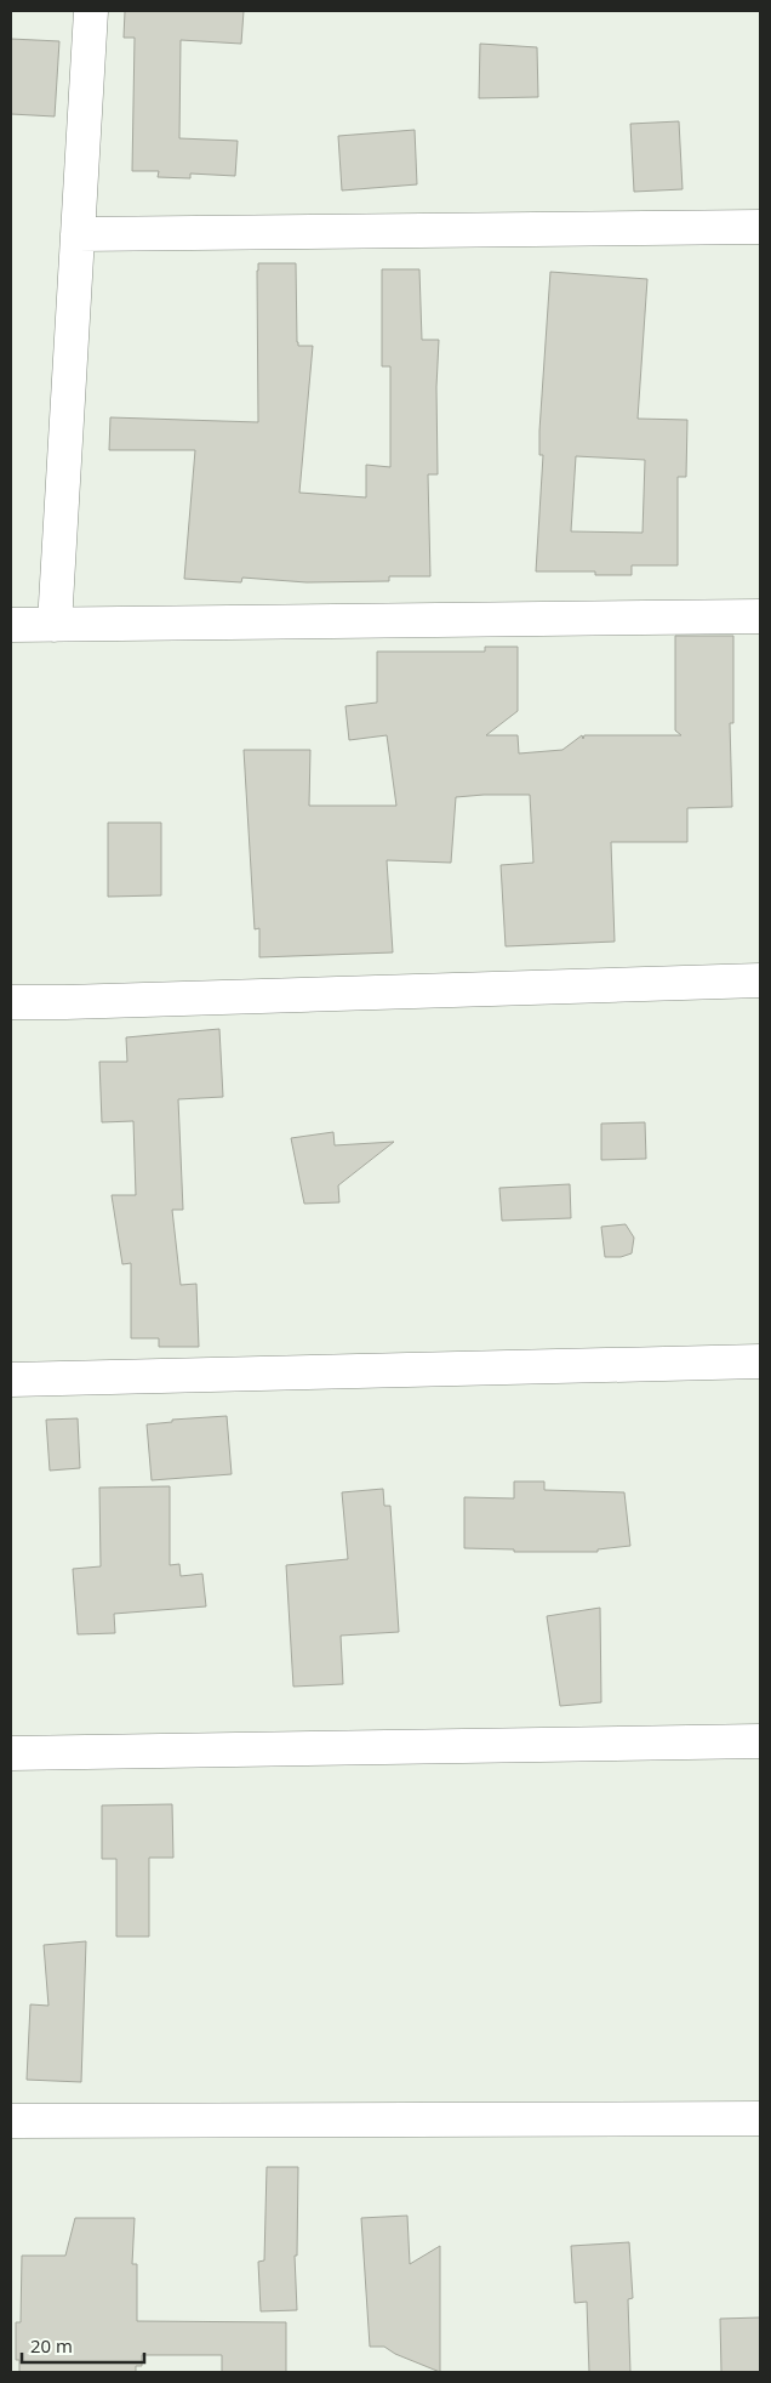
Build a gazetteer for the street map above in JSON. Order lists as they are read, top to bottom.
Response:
{
  "scale_bar": "20 m"
}
